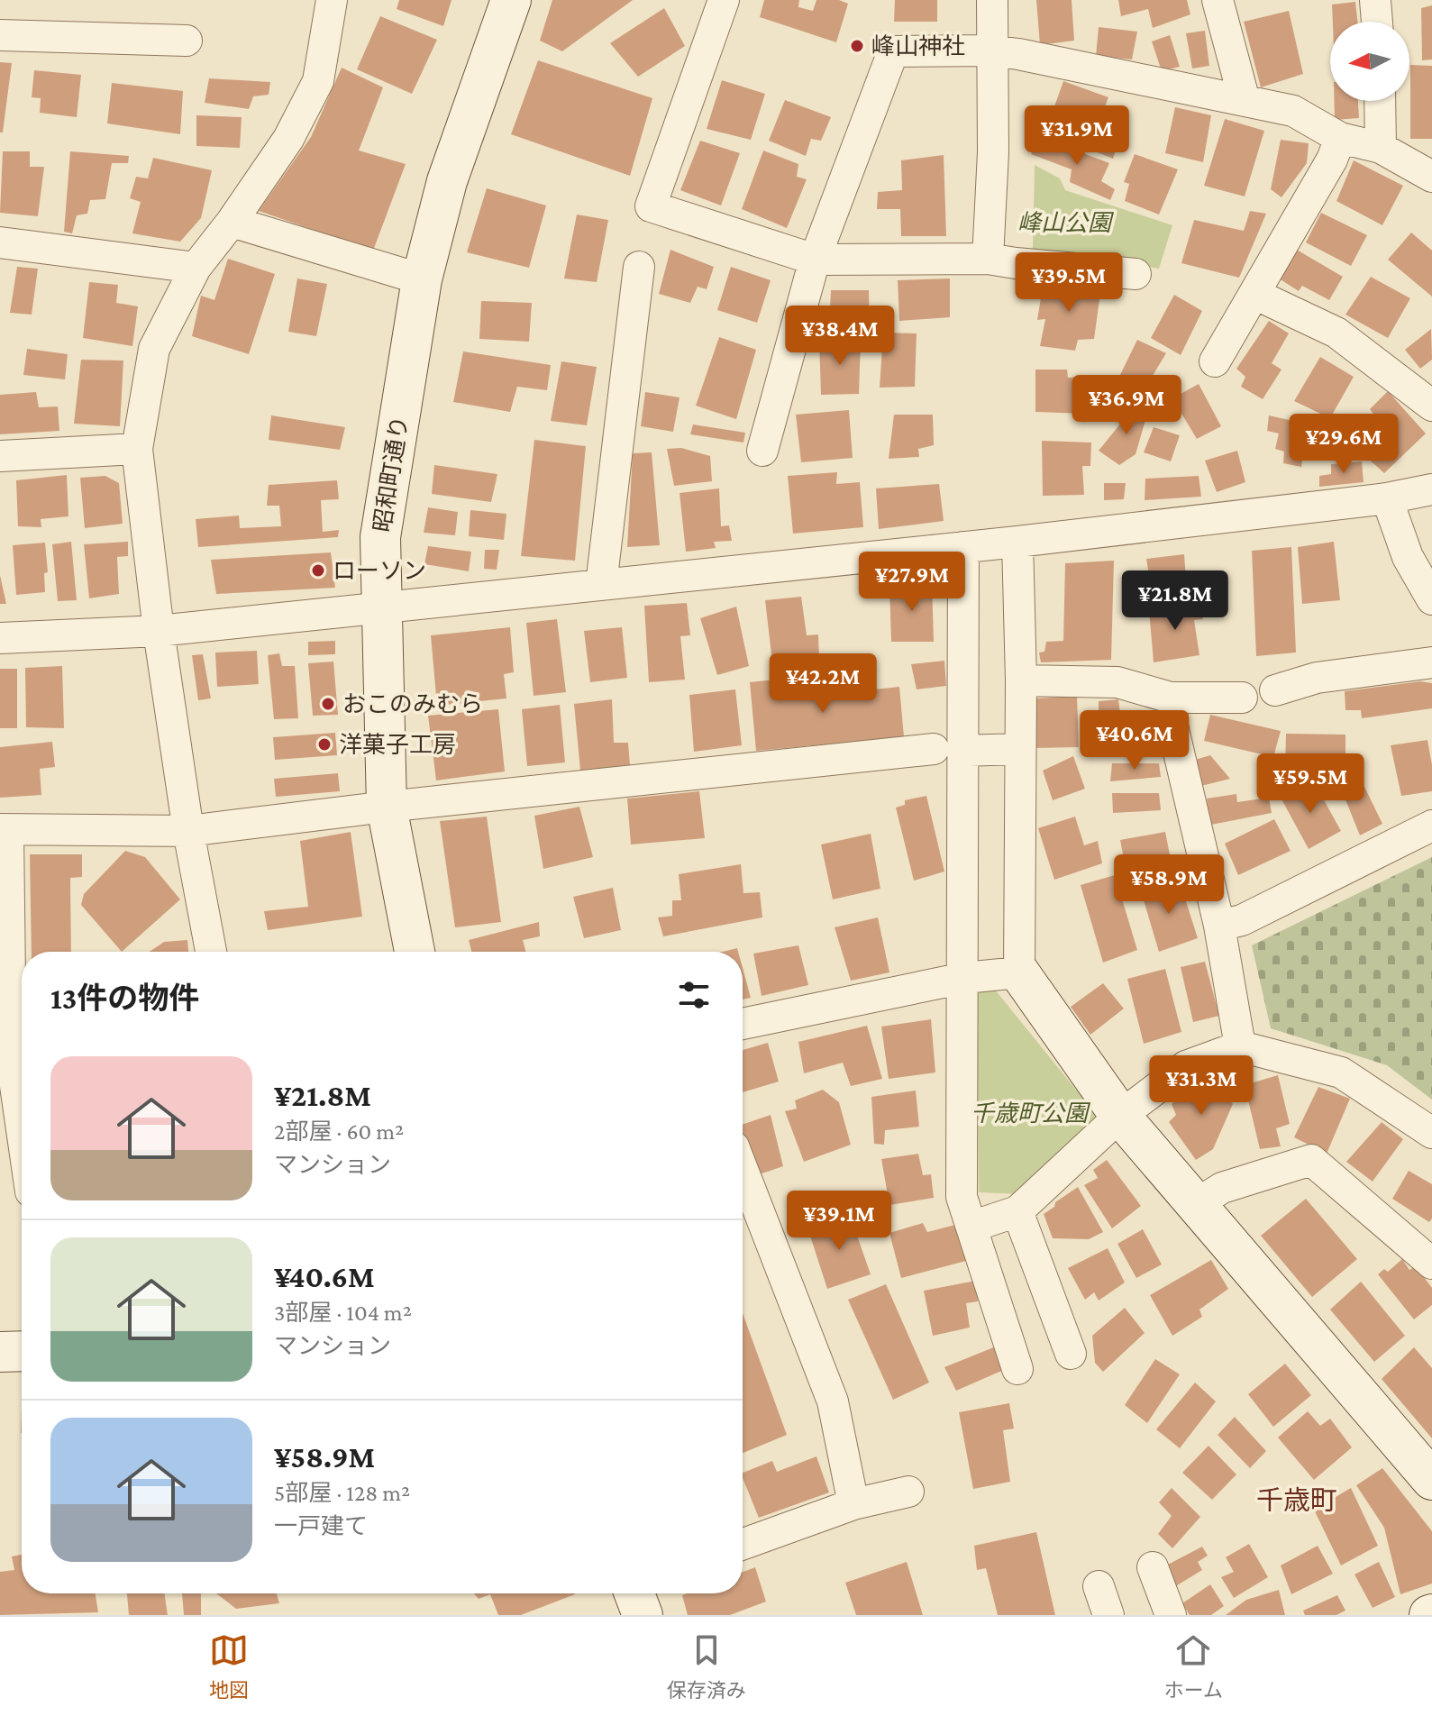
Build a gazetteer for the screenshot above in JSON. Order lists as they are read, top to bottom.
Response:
{
  "streets": {
    "street": ["昭和町通り"]
  },
  "districts": ["千歳町"],
  "parks": ["峰山公園", "千歳町公園"],
  "places": [
    "峰山神社",
    "ローソン",
    "おこのみむら",
    "洋菓子工房"
  ],
  "north": "left",
  "page": {
    "price": [
      "¥31.9M",
      "¥39.5M",
      "¥38.4M",
      "¥36.9M",
      "¥29.6M",
      "¥27.9M",
      "¥21.8M",
      "¥42.2M",
      "¥40.6M",
      "¥59.5M",
      "¥58.9M",
      "¥31.3M",
      "¥39.1M"
    ],
    "heading": "13件の物件",
    "list": [
      {
        "name": "¥21.8M",
        "note": "2部屋 · 60 m² · マンション"
      },
      {
        "name": "¥40.6M",
        "note": "3部屋 · 104 m² · マンション"
      },
      {
        "name": "¥58.9M",
        "note": "5部屋 · 128 m² · 一戸建て"
      }
    ],
    "tabs": ["地図", "保存済み", "ホーム"]
  }
}
